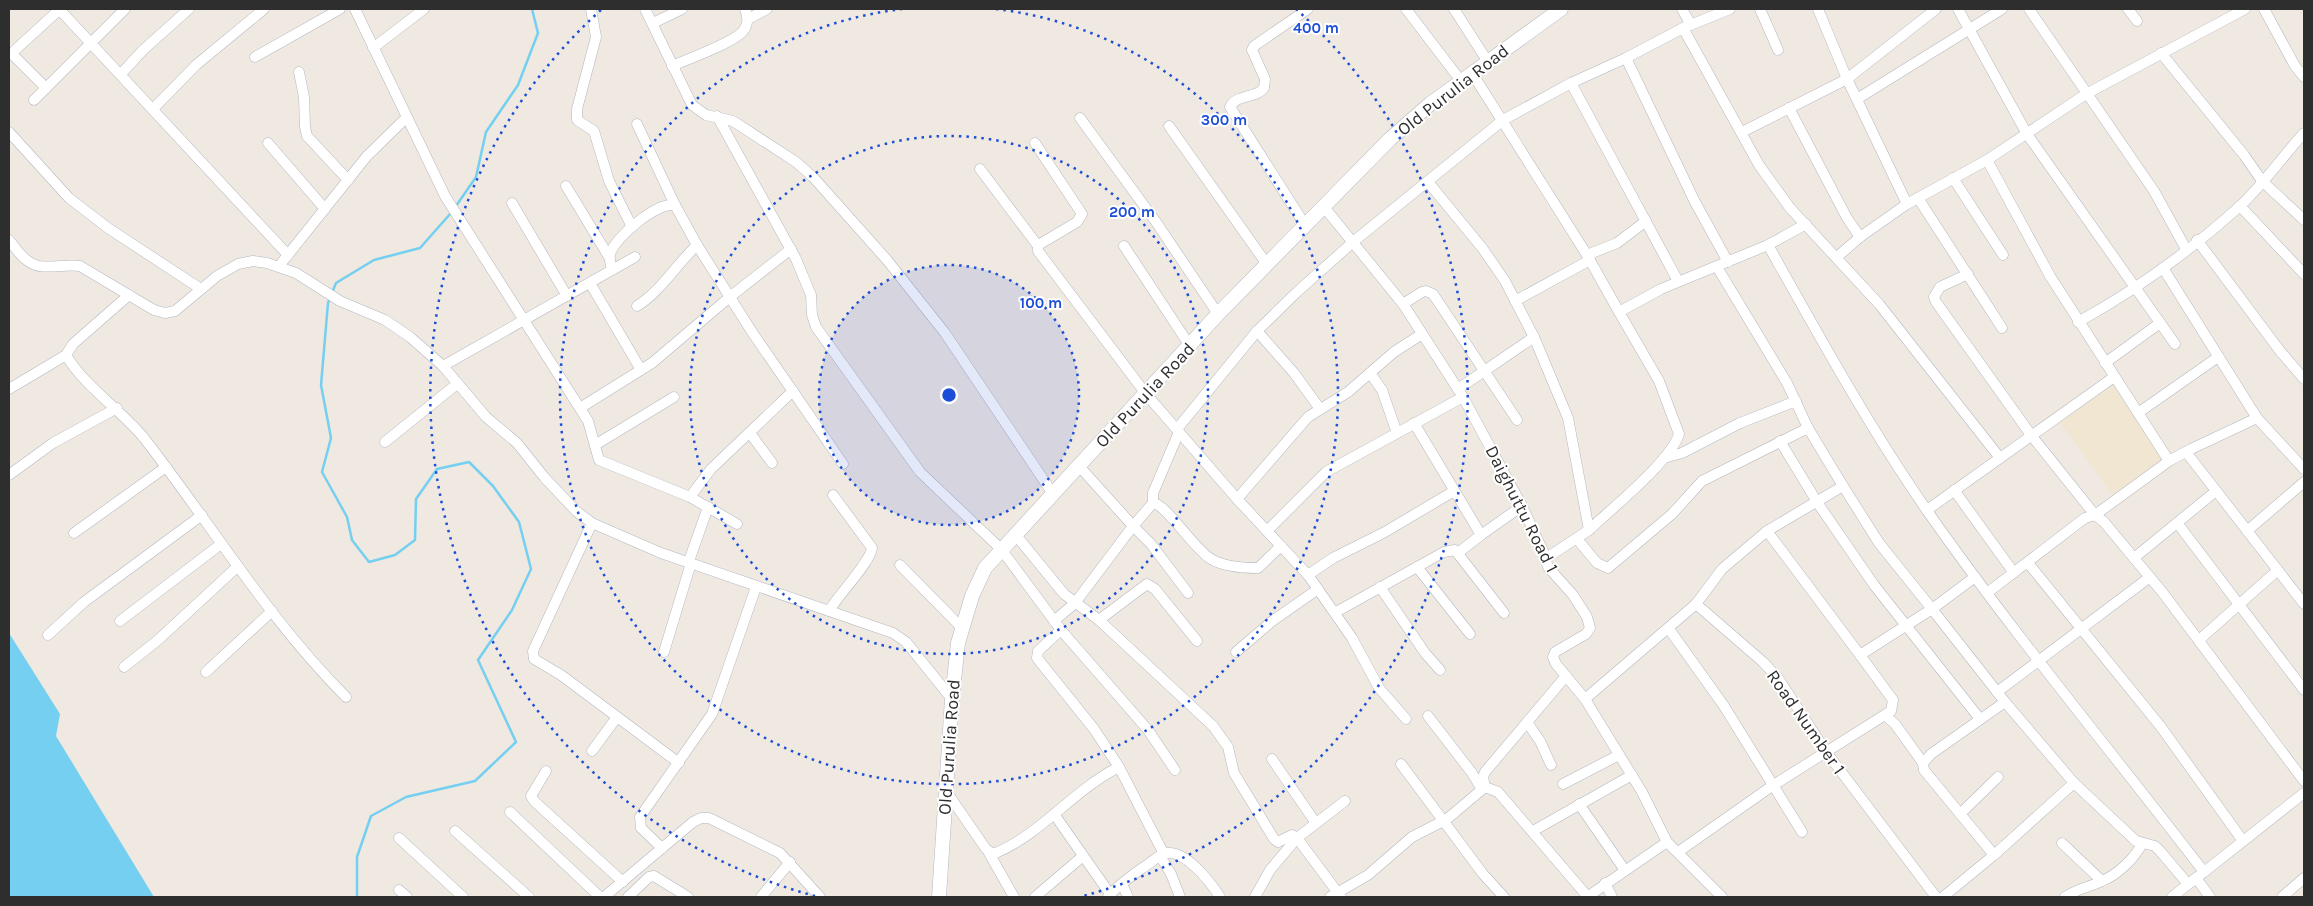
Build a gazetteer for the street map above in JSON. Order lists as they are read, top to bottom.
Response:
{
  "streets": {
    "main road": ["Old Purulia Road"],
    "street": ["Daighuttu Road 1", "Road Number 1"]
  },
  "crossings": [
    ["Old Purulia Road", "Daighuttu Road 1"]
  ],
  "rings": [
    "400 m",
    "300 m",
    "200 m",
    "100 m"
  ]
}
